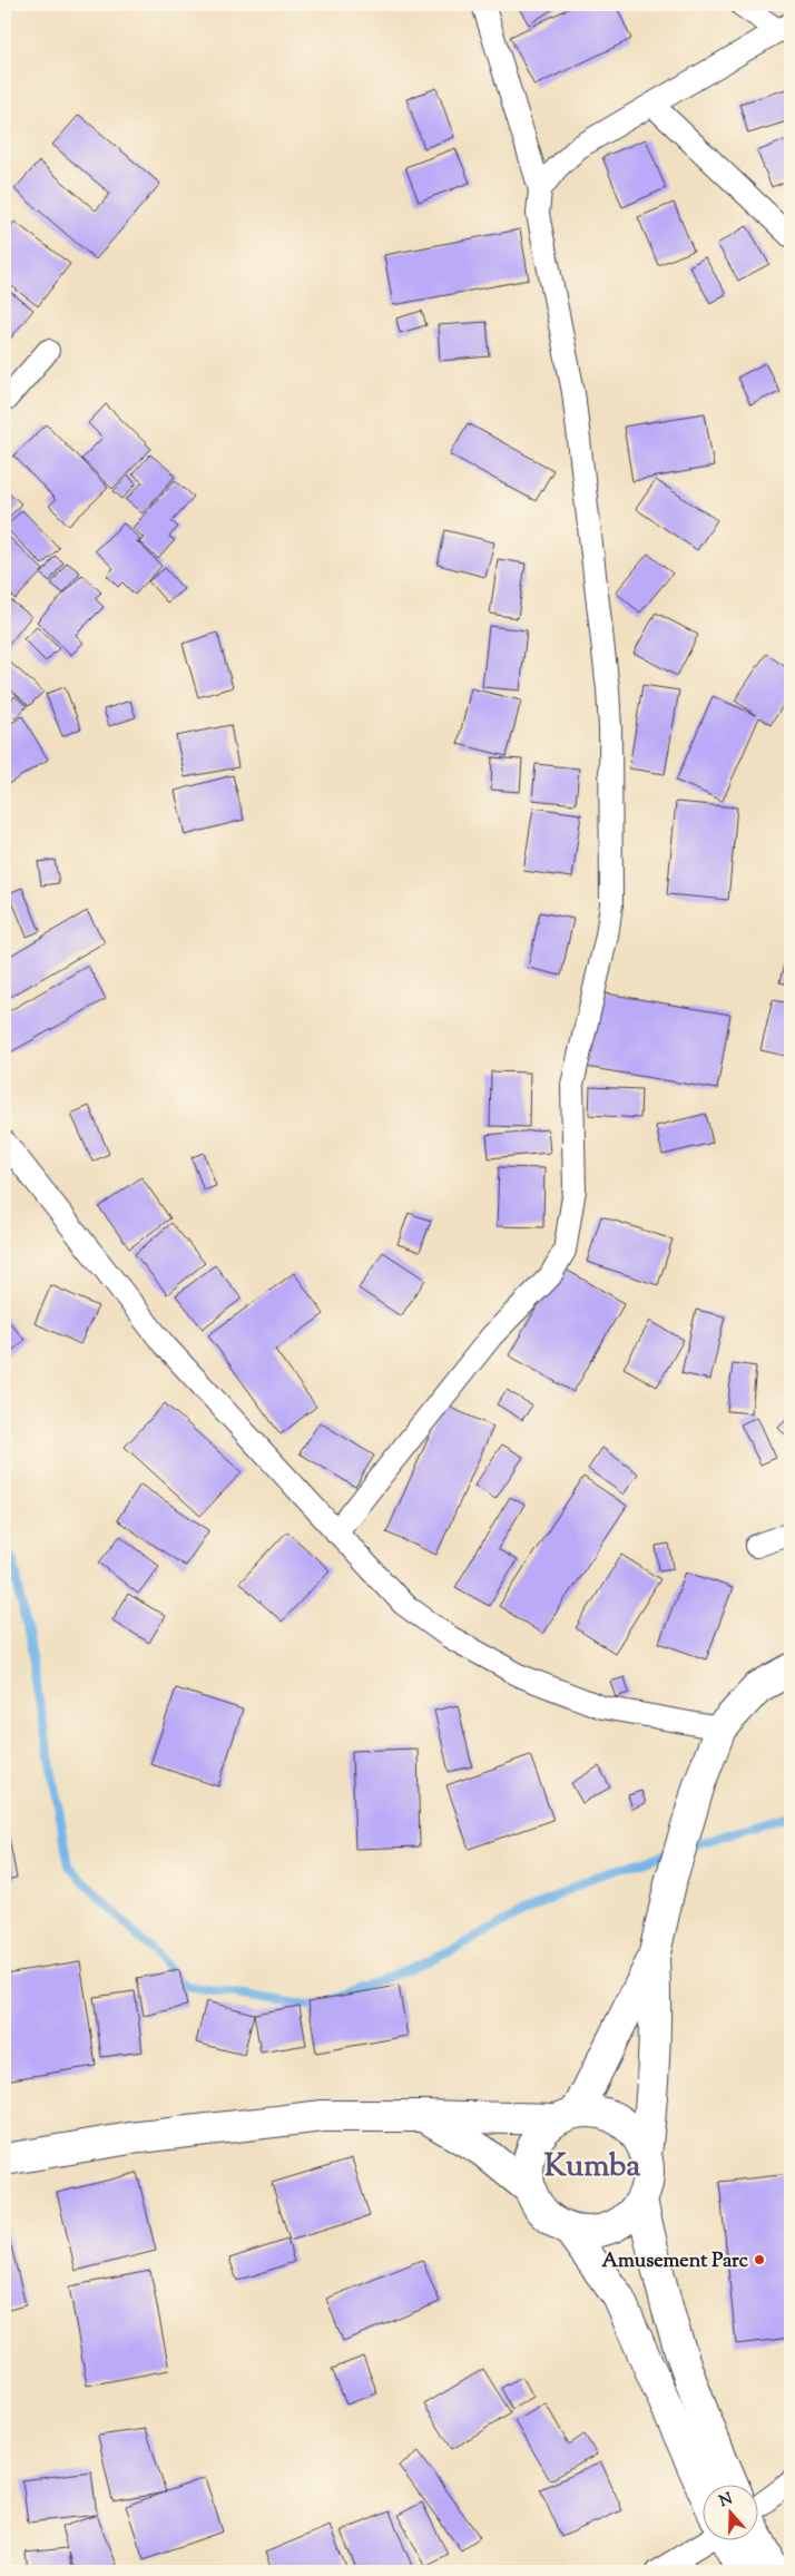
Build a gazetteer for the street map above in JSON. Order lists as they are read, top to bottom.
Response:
{
  "districts": ["Kumba"],
  "places": ["Amusement Parc"],
  "north": "top"
}
